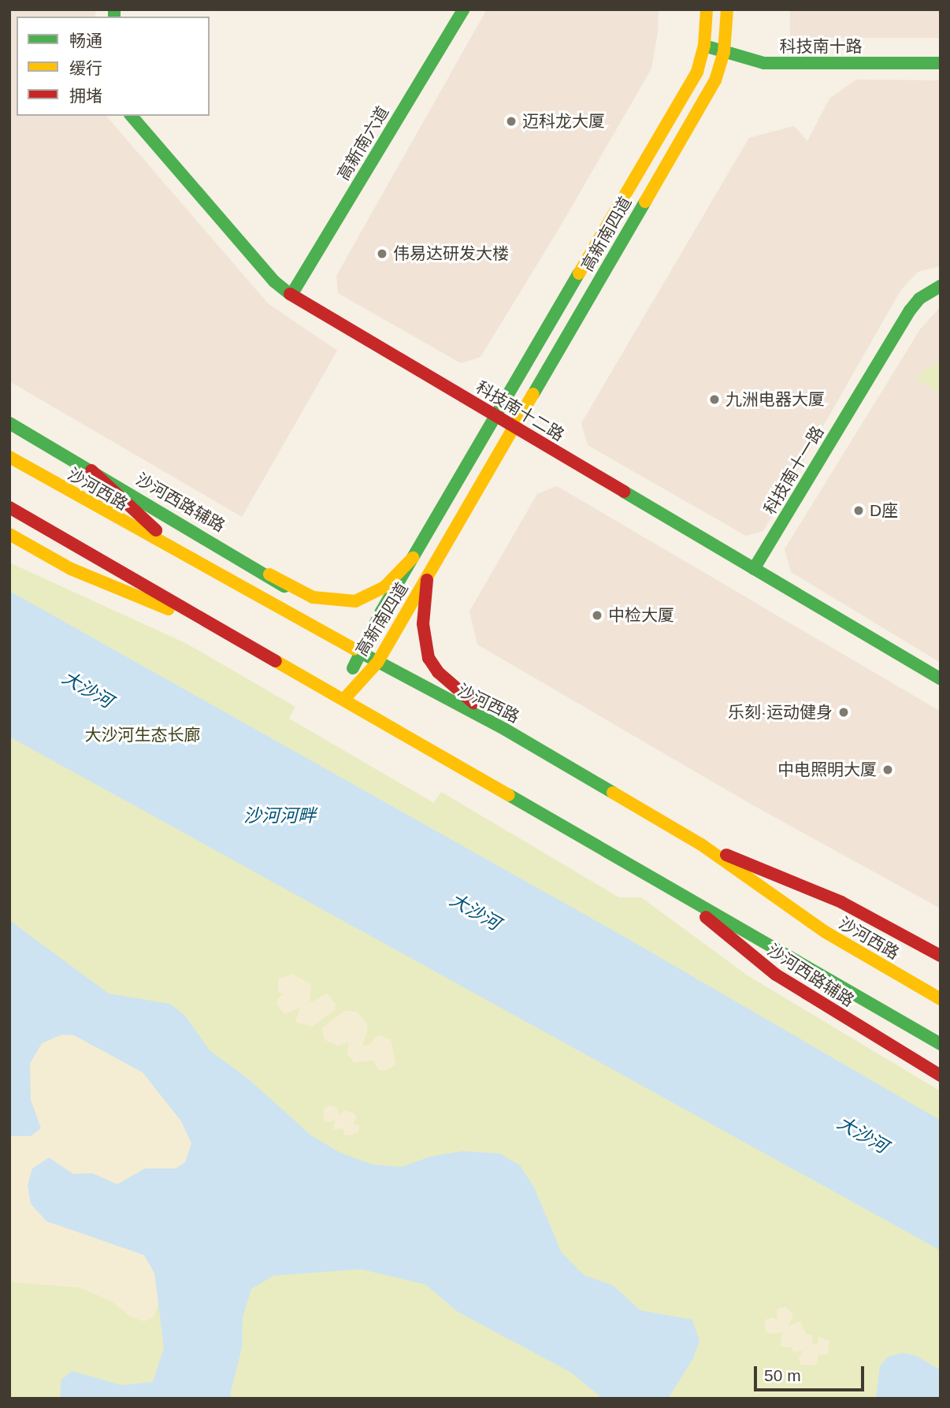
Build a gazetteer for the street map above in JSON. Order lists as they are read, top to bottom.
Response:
{
  "streets": {
    "main road": [
      "科技南十路",
      "高新南六道",
      "高新南四道",
      "科技南十二路",
      "科技南十一路",
      "沙河西路",
      "沙河西路辅路"
    ]
  },
  "crossings": [
    ["科技南十路", "高新南四道"],
    ["高新南六道", "科技南十二路"],
    ["高新南四道", "科技南十二路"],
    ["高新南四道", "沙河西路"],
    ["科技南十二路", "科技南十一路"],
    ["沙河西路", "沙河西路辅路"]
  ],
  "water": ["大沙河", "沙河河畔"],
  "parks": ["大沙河生态长廊"],
  "places": [
    "迈科龙大厦",
    "伟易达研发大楼",
    "九洲电器大厦",
    "D座",
    "中检大厦",
    "乐刻·运动健身",
    "中电照明大厦"
  ],
  "legend": ["畅通", "缓行", "拥堵"],
  "scale_bar": "50 m"
}
